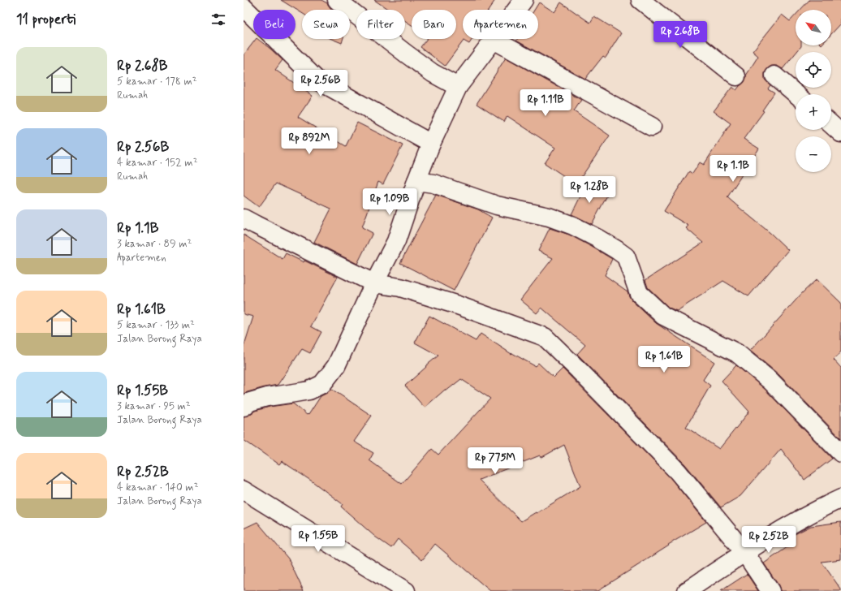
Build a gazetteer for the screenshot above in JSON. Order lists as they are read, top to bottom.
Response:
{
  "north": "top left",
  "page": {
    "heading": "11 properti",
    "map_buttons": ["+", "−"],
    "chip": [
      "Beli",
      "Sewa",
      "Filter",
      "Baru",
      "Apartemen"
    ],
    "price": [
      "Rp 2.68B",
      "Rp 2.56B",
      "Rp 1.11B",
      "Rp 892M",
      "Rp 1.1B",
      "Rp 1.28B",
      "Rp 1.09B",
      "Rp 1.61B",
      "Rp 775M",
      "Rp 1.55B",
      "Rp 2.52B"
    ],
    "list": [
      {
        "name": "Rp 2.68B",
        "note": "5 kamar · 178 m² · Rumah"
      },
      {
        "name": "Rp 2.56B",
        "note": "4 kamar · 152 m² · Rumah"
      },
      {
        "name": "Rp 1.1B",
        "note": "3 kamar · 89 m² · Apartemen"
      },
      {
        "name": "Rp 1.61B",
        "note": "5 kamar · 133 m² · Jalan Borong Raya"
      },
      {
        "name": "Rp 1.55B",
        "note": "3 kamar · 95 m² · Jalan Borong Raya"
      },
      {
        "name": "Rp 2.52B",
        "note": "4 kamar · 140 m² · Jalan Borong Raya"
      }
    ]
  }
}
